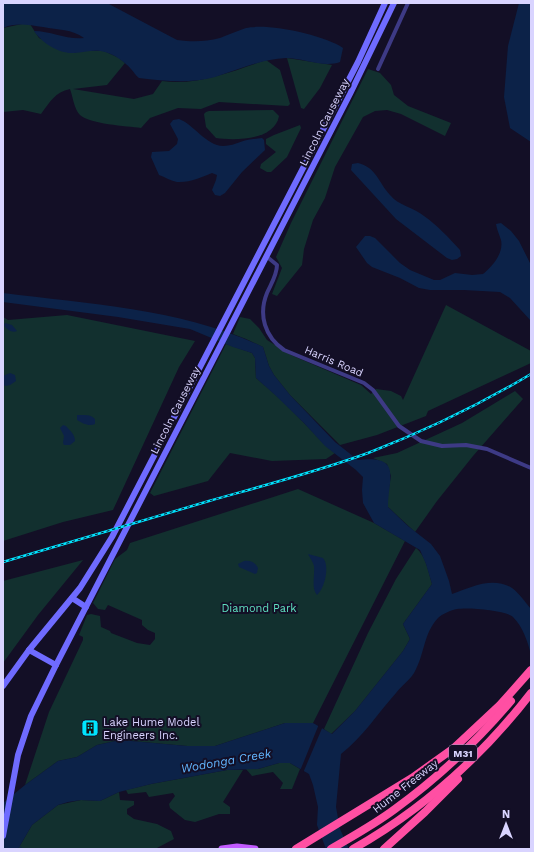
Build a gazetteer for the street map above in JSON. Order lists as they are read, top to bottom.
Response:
{
  "streets": {
    "highway": ["M31", "Hume Freeway"],
    "main road": ["Lincoln Causeway"],
    "street": ["Harris Road"]
  },
  "crossings": [
    ["Lincoln Causeway", "Harris Road"]
  ],
  "water": ["Wodonga Creek"],
  "parks": ["Diamond Park"],
  "places": {
    "building": ["Lake Hume Model Engineers Inc."]
  },
  "north": "top"
}
